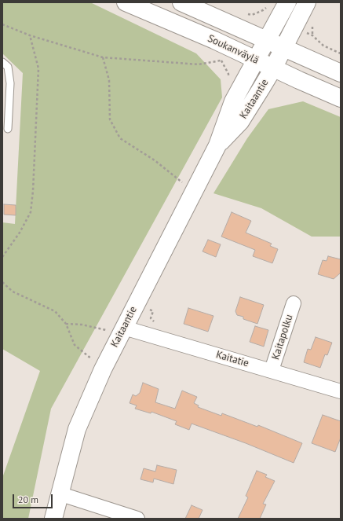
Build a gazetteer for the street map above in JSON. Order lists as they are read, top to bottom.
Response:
{
  "streets": {
    "main road": ["Soukanväylä", "Kaitaantie"],
    "street": ["Kaitapolku", "Kaitatie"]
  },
  "crossings": [
    ["Soukanväylä", "Kaitaantie"],
    ["Kaitaantie", "Kaitatie"],
    ["Kaitapolku", "Kaitatie"]
  ],
  "scale_bar": "20 m"
}
